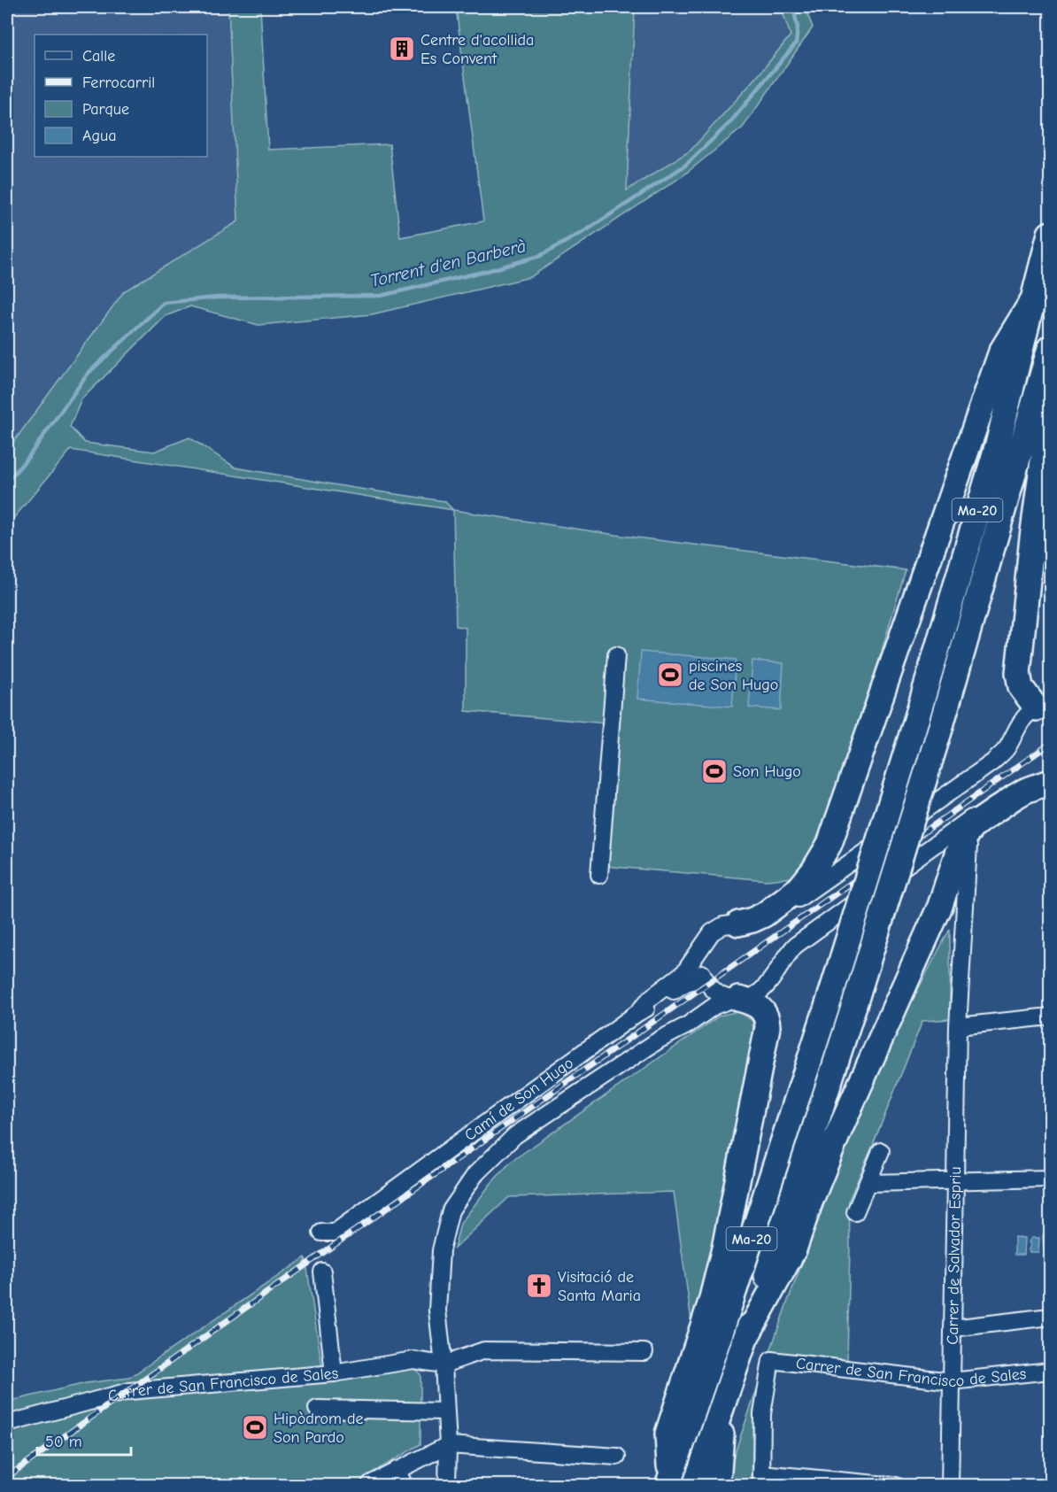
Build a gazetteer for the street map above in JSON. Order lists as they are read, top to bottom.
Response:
{
  "streets": {
    "highway": ["Ma-20"],
    "street": ["Camí de Son Hugo", "Carrer de Salvador Espriu", "Carrer de San Francisco de Sales"]
  },
  "crossings": [
    ["Carrer de Salvador Espriu", "Carrer de San Francisco de Sales"]
  ],
  "water": ["Torrent d'en Barberà"],
  "places": {
    "building": ["Centre d'acollida Es Convent"],
    "sports": ["piscines de Son Hugo", "Son Hugo", "Hipòdrom de Son Pardo"],
    "church": ["Visitació de Santa Maria"]
  },
  "legend": [
    "Calle",
    "Ferrocarril",
    "Parque",
    "Agua"
  ],
  "scale_bar": "50 m"
}
